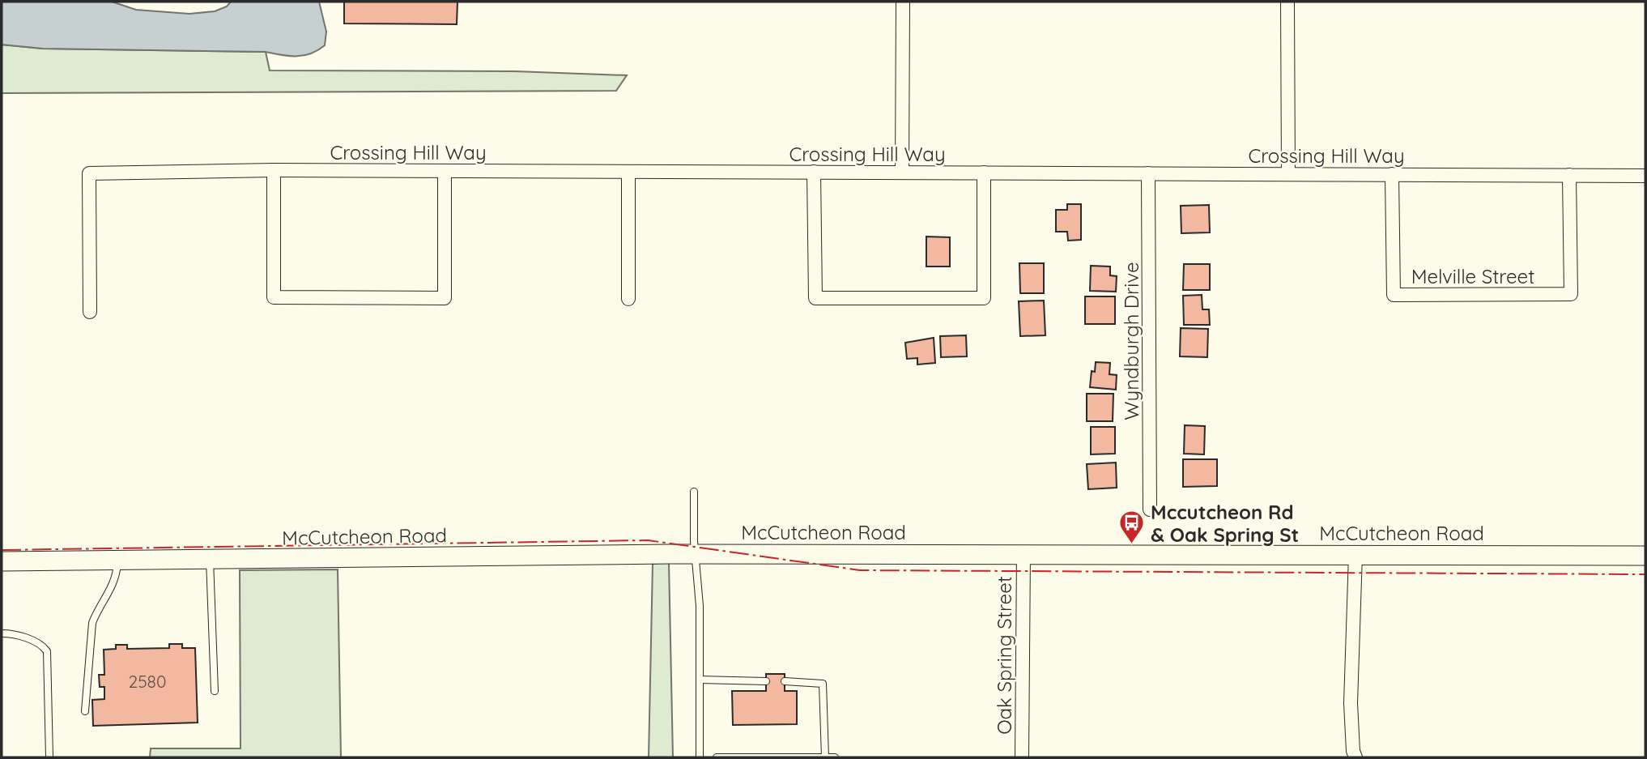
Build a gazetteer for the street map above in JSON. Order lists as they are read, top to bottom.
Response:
{
  "streets": {
    "main road": ["McCutcheon Road"],
    "street": [
      "Crossing Hill Way",
      "Melville Street",
      "Wyndburgh Drive",
      "Oak Spring Street"
    ]
  },
  "crossings": [
    ["Crossing Hill Way", "Melville Street"],
    ["Crossing Hill Way", "Wyndburgh Drive"],
    ["McCutcheon Road", "Oak Spring Street"]
  ],
  "places": {
    "bus stop": ["Mccutcheon Rd & Oak Spring St"]
  },
  "house_numbers": ["2580"]
}
